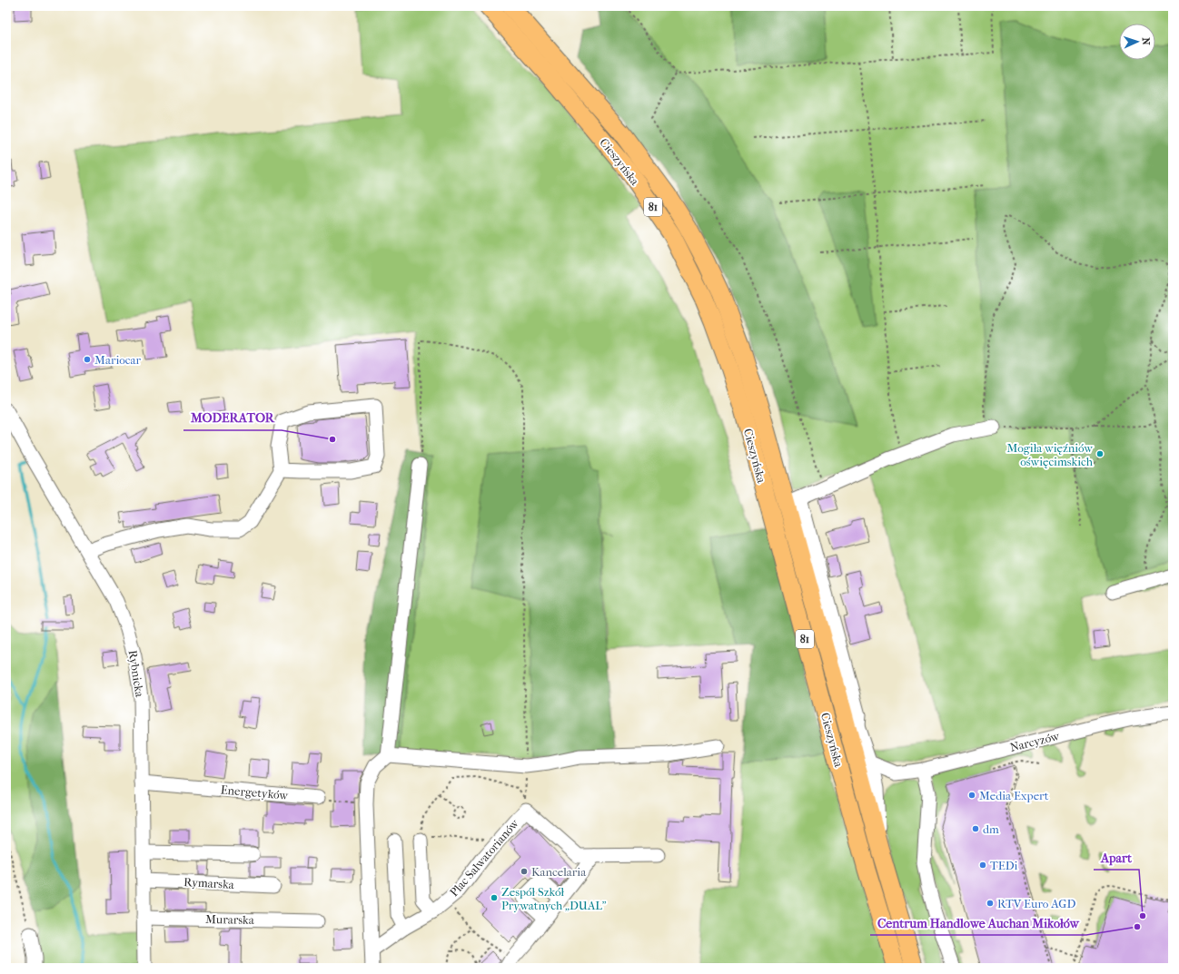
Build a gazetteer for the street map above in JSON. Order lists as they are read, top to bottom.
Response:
{
  "streets": {
    "main road": ["Cieszyńska", "81"],
    "street": [
      "Rybnicka",
      "Narcyzów",
      "Energetyków",
      "Plac Salwatorianów",
      "Rymarska",
      "Murarska"
    ]
  },
  "crossings": [
    ["Rybnicka", "Energetyków"],
    ["Rybnicka", "Rymarska"],
    ["Rybnicka", "Murarska"]
  ],
  "places": [
    "Mariocar",
    "MODERATOR",
    "Mogiła więźniów oświęcimskich",
    "Media Expert",
    "dm",
    "TEDi",
    "Kancelaria",
    "Zespół Szkół Prywatnych „DUAL”",
    "RTV Euro AGD",
    "Apart",
    "Centrum Handlowe Auchan Mikołów"
  ],
  "north": "right"
}
